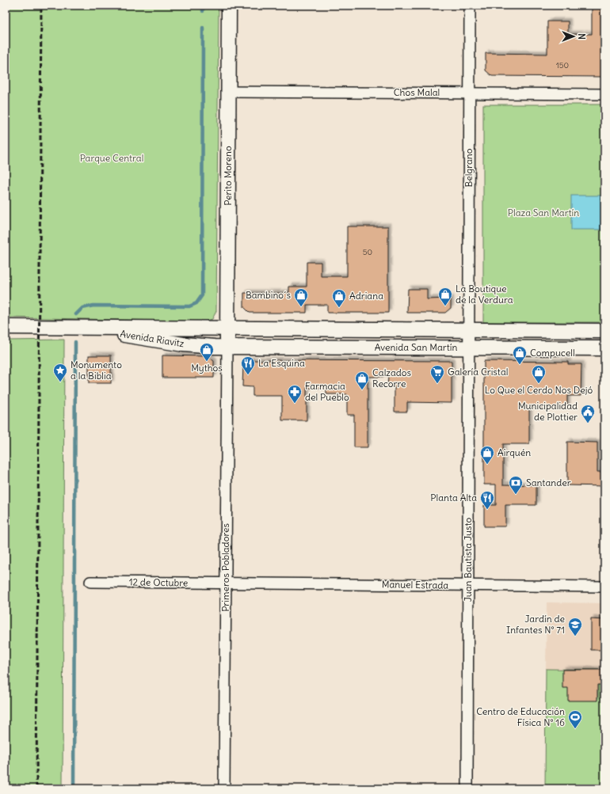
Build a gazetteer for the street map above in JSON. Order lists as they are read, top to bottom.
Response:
{
  "streets": {
    "main road": ["Perito Moreno", "Avenida Riavitz", "Avenida San Martín"],
    "street": [
      "Chos Malal",
      "Belgrano",
      "Juan Bautista Justo",
      "Primeros Pobladores",
      "12 de Octubre",
      "Manuel Estrada"
    ]
  },
  "crossings": [
    ["Chos Malal", "Belgrano"],
    ["Chos Malal", "Perito Moreno"],
    ["Belgrano", "Avenida San Martín"],
    ["Belgrano", "Juan Bautista Justo"],
    ["Perito Moreno", "Avenida Riavitz"],
    ["Perito Moreno", "Avenida San Martín"],
    ["Perito Moreno", "Primeros Pobladores"],
    ["Avenida Riavitz", "Avenida San Martín"],
    ["Avenida Riavitz", "Primeros Pobladores"],
    ["Avenida San Martín", "Juan Bautista Justo"],
    ["Avenida San Martín", "Primeros Pobladores"],
    ["Juan Bautista Justo", "Manuel Estrada"],
    ["Primeros Pobladores", "12 de Octubre"],
    ["Primeros Pobladores", "Manuel Estrada"],
    ["12 de Octubre", "Manuel Estrada"]
  ],
  "parks": ["Parque Central", "Plaza San Martín"],
  "places": {
    "shop": [
      "La Boutique de la Verdura",
      "Bambino´s",
      "Adriana",
      "Mythos",
      "Compucell",
      "Lo Que el Cerdo Nos Dejó",
      "Calzados Recorre",
      "Airquén"
    ],
    "restaurant": ["La Esquina", "Planta Alta"],
    "place": ["Monumento a la Biblia"],
    "supermarket": ["Galería Cristal"],
    "pharmacy": ["Farmacia del Pueblo"],
    "public building": ["Municipalidad de Plottier"],
    "bank": ["Santander"],
    "school or university": ["Jardín de Infantes N° 71"],
    "sports": ["Centro de Educación Física N° 16"]
  },
  "house_numbers": ["150", "50"],
  "north": "right"
}
